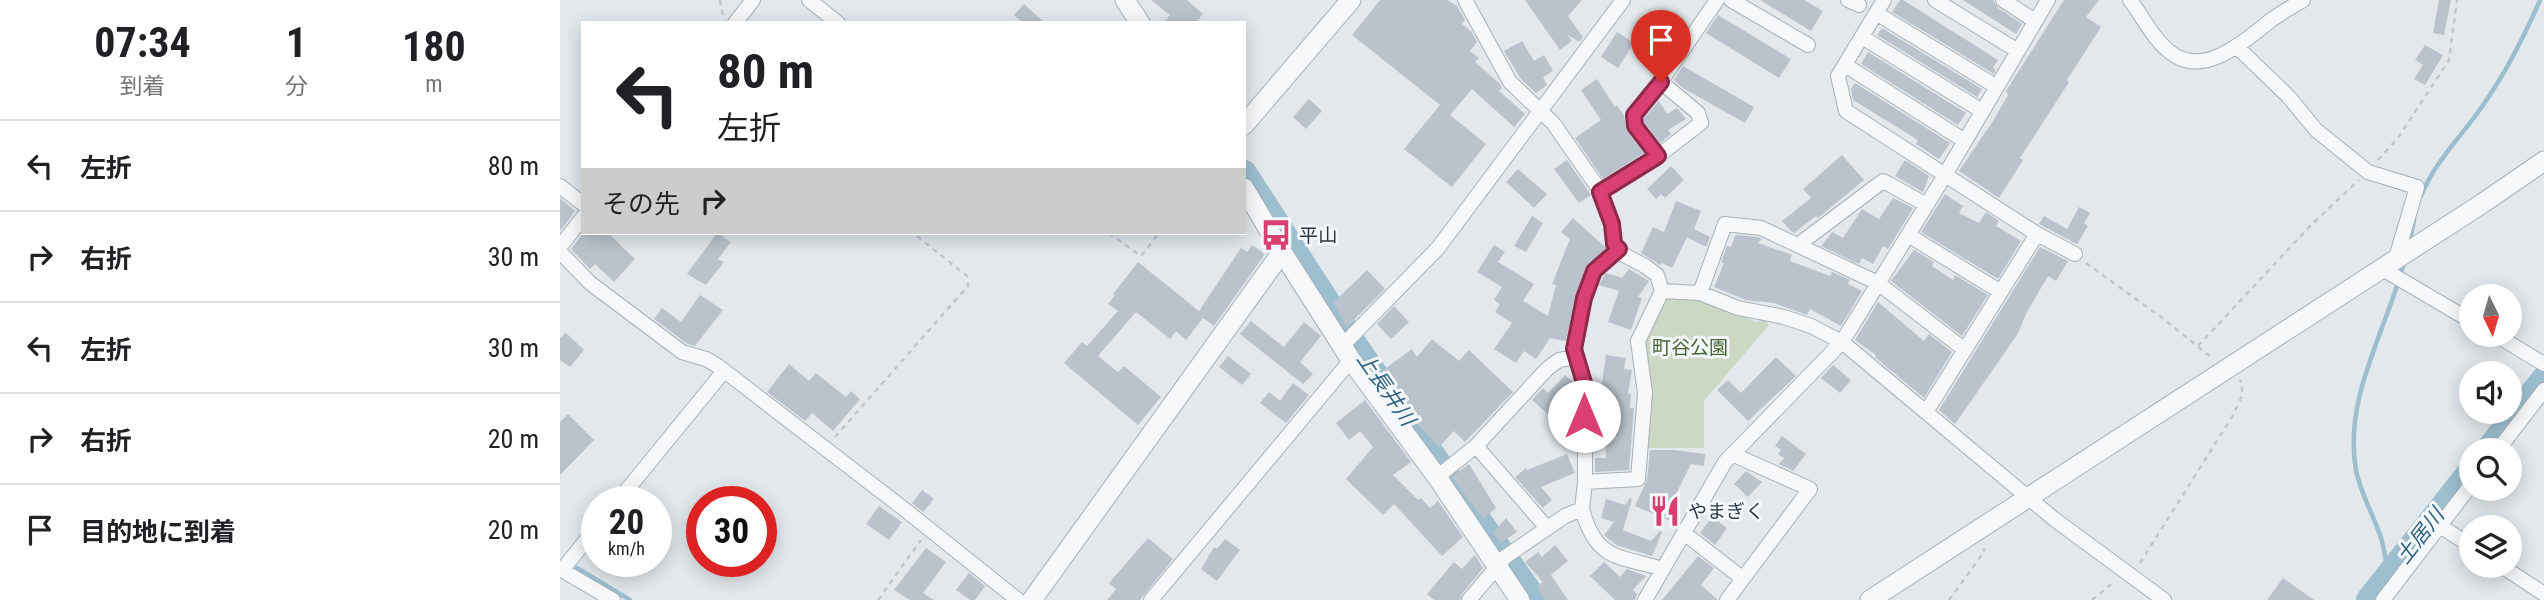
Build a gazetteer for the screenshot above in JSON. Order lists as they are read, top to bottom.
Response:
{
  "water": ["上長井川", "土居川"],
  "parks": ["町谷公園"],
  "places": {
    "bus stop": ["平山"],
    "restaurant": ["やまぎく"]
  },
  "north": "bottom",
  "page": {
    "eta": [
      "07:34",
      "到着",
      "1",
      "分",
      "180",
      "m"
    ],
    "turn": ["80 m", "左折"],
    "list": [
      {
        "name": "左折",
        "value": "80 m"
      },
      {
        "name": "右折",
        "value": "30 m"
      },
      {
        "name": "左折",
        "value": "30 m"
      },
      {
        "name": "右折",
        "value": "20 m"
      },
      {
        "name": "目的地に到着",
        "value": "20 m"
      }
    ],
    "then": "その先",
    "speed": "20 km/h",
    "limit": "30"
  }
}
